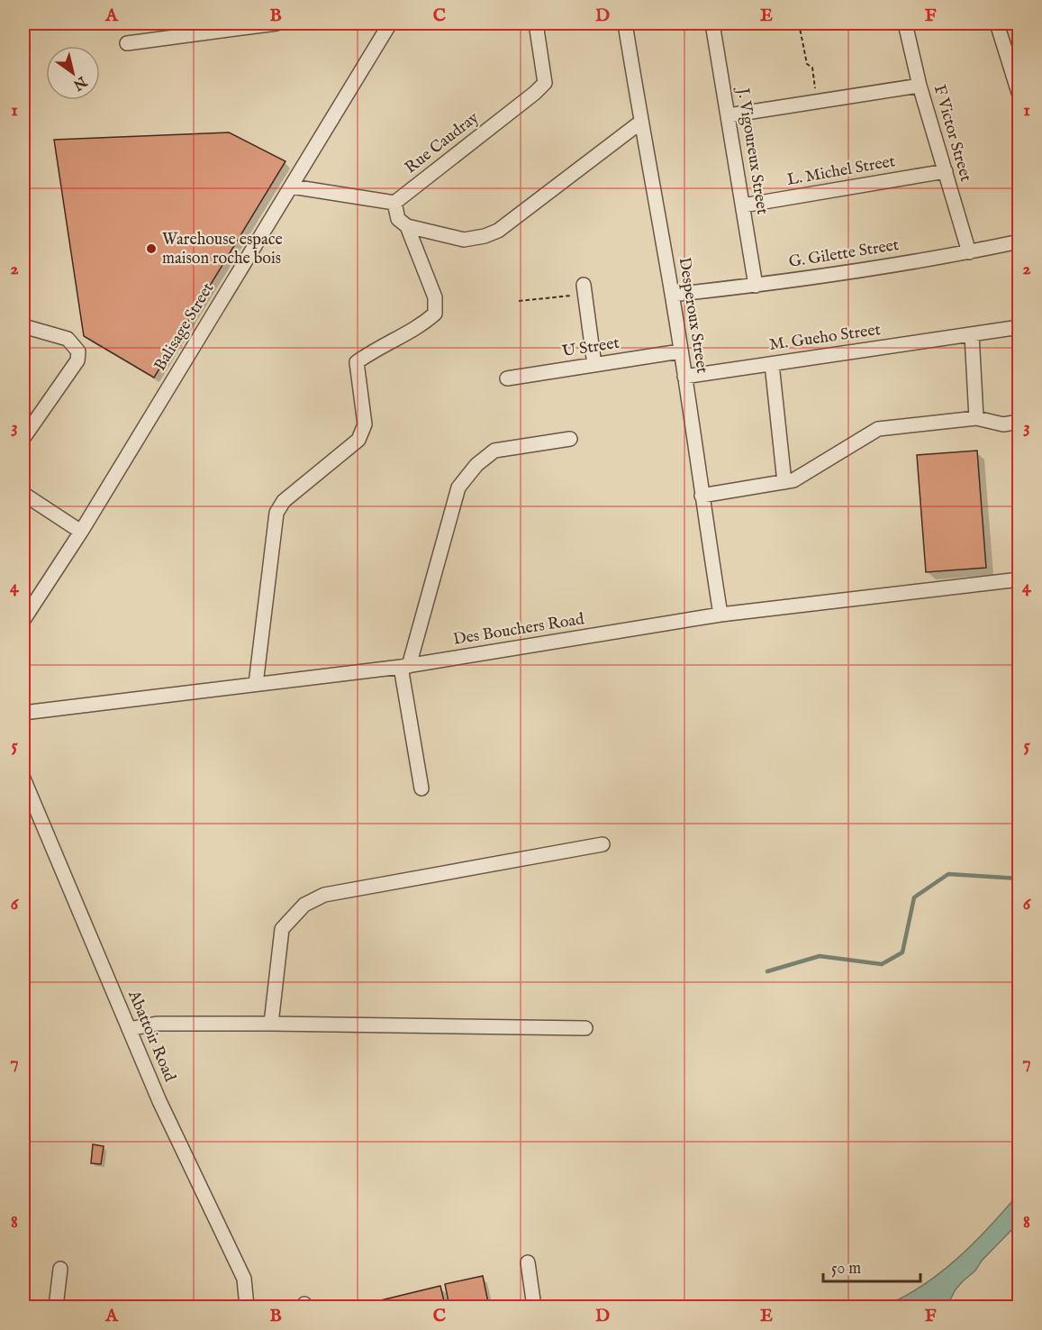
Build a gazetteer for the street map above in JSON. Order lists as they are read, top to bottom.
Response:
{
  "streets": {
    "street": [
      "F Victor Street",
      "Rue Caudray",
      "J. Vigoureux Street",
      "L. Michel Street",
      "G. Gilette Street",
      "Desperoux Street",
      "Balisage Street",
      "M. Gueho Street",
      "U Street",
      "Des Bouchers Road",
      "Abattoir Road"
    ]
  },
  "crossings": [
    ["F Victor Street", "L. Michel Street"],
    ["F Victor Street", "G. Gilette Street"],
    ["J. Vigoureux Street", "L. Michel Street"],
    ["J. Vigoureux Street", "G. Gilette Street"],
    ["G. Gilette Street", "Desperoux Street"],
    ["Desperoux Street", "M. Gueho Street"],
    ["Desperoux Street", "U Street"],
    ["Desperoux Street", "Des Bouchers Road"]
  ],
  "places": ["Warehouse espace maison roche bois"],
  "scale_bar": "50 m",
  "north": "bottom right",
  "grid": {
    "columns": [
      "A",
      "B",
      "C",
      "D",
      "E",
      "F"
    ],
    "rows": [
      "1",
      "2",
      "3",
      "4",
      "5",
      "6",
      "7",
      "8"
    ]
  }
}
